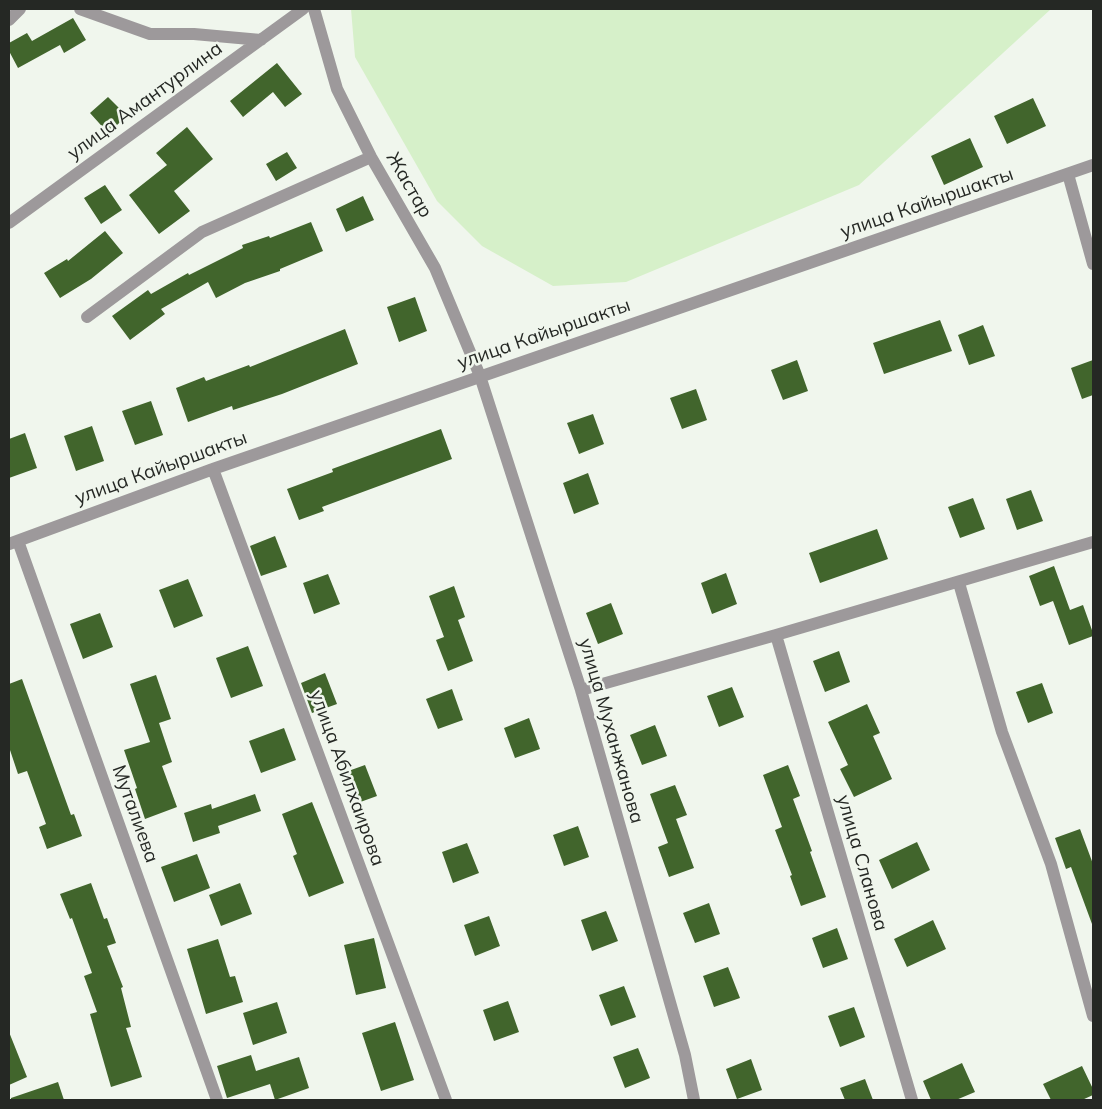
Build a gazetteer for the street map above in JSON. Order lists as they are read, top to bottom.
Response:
{
  "streets": {
    "street": [
      "улица Амантурлина",
      "Жастар",
      "улица Кайыршакты",
      "улица Муханжанова",
      "улица Абилхаирова",
      "Муталиева",
      "улица Сланова"
    ]
  },
  "crossings": [
    ["Жастар", "улица Кайыршакты"],
    ["Жастар", "улица Муханжанова"],
    ["улица Кайыршакты", "улица Муханжанова"],
    ["улица Кайыршакты", "улица Абилхаирова"],
    ["улица Кайыршакты", "Муталиева"]
  ]
}
